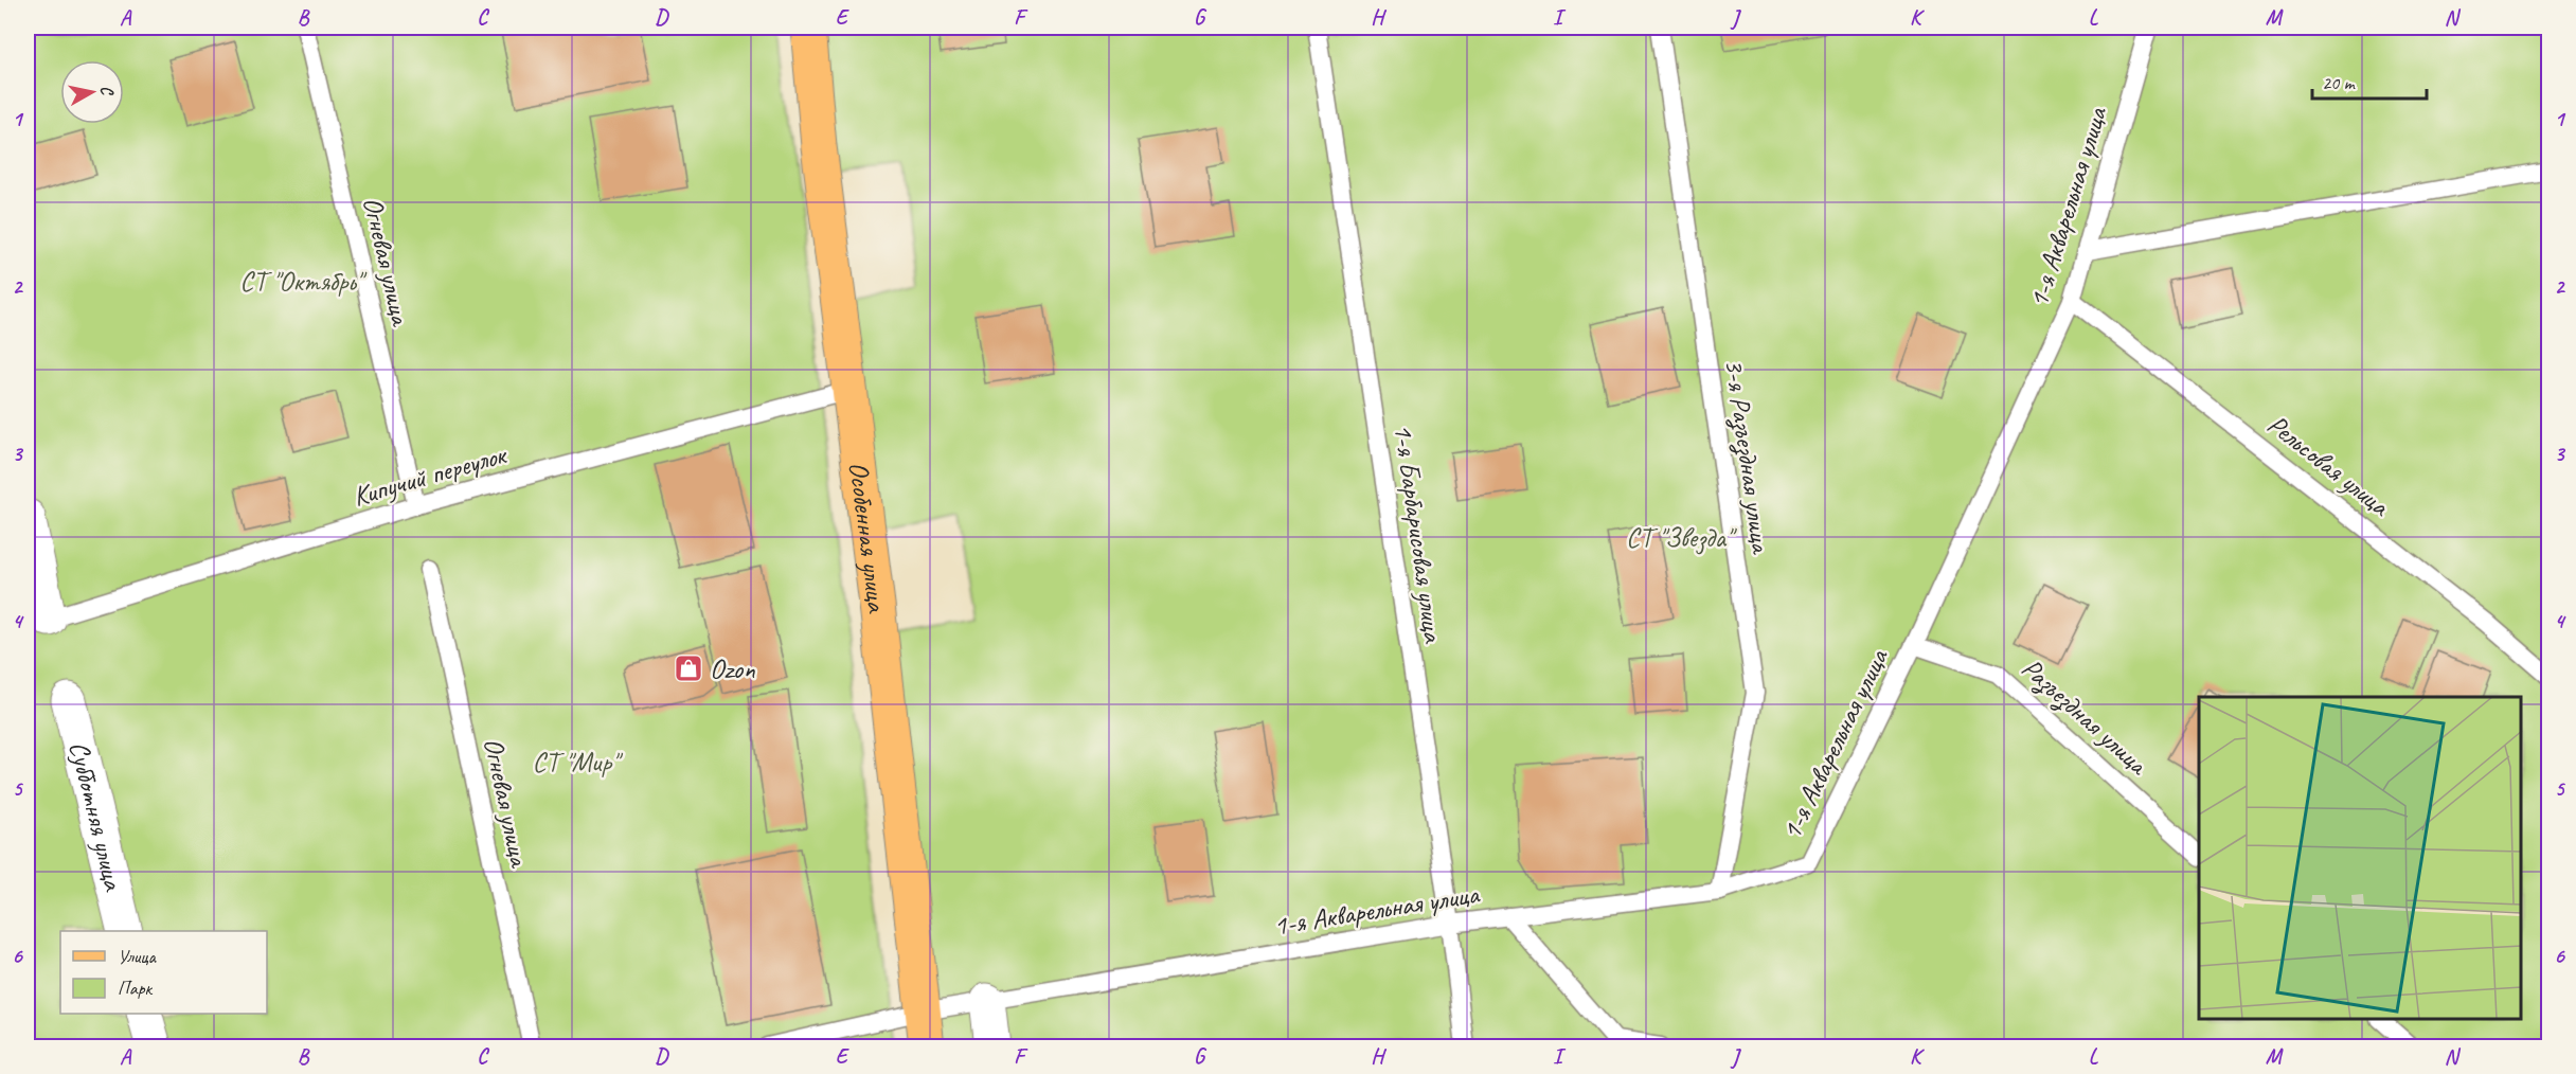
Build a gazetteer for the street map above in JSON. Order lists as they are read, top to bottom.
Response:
{
  "streets": {
    "main road": ["Особенная улица"],
    "street": ["Субботняя улица"],
    "lane": [
      "1-я Акварельная улица",
      "Огневая улица",
      "3-я Разъездная улица",
      "Рельсовая улица",
      "Кипучий переулок",
      "1-я Барбарисовая улица",
      "Разъездная улица"
    ]
  },
  "crossings": [
    ["1-я Акварельная улица", "3-я Разъездная улица"],
    ["1-я Акварельная улица", "Рельсовая улица"],
    ["1-я Акварельная улица", "1-я Барбарисовая улица"],
    ["1-я Акварельная улица", "Особенная улица"],
    ["1-я Акварельная улица", "Разъездная улица"],
    ["Огневая улица", "Кипучий переулок"],
    ["Кипучий переулок", "Особенная улица"]
  ],
  "parks": ["СТ \"Октябрь\"", "СТ \"Звезда\"", "СТ \"Мир\""],
  "places": {
    "shop": ["Ozon"]
  },
  "legend": ["Улица", "Парк"],
  "scale_bar": "20 m",
  "north": "right",
  "grid": {
    "columns": [
      "A",
      "B",
      "C",
      "D",
      "E",
      "F",
      "G",
      "H",
      "I",
      "J",
      "K",
      "L",
      "M",
      "N"
    ],
    "rows": [
      "1",
      "2",
      "3",
      "4",
      "5",
      "6"
    ]
  }
}
